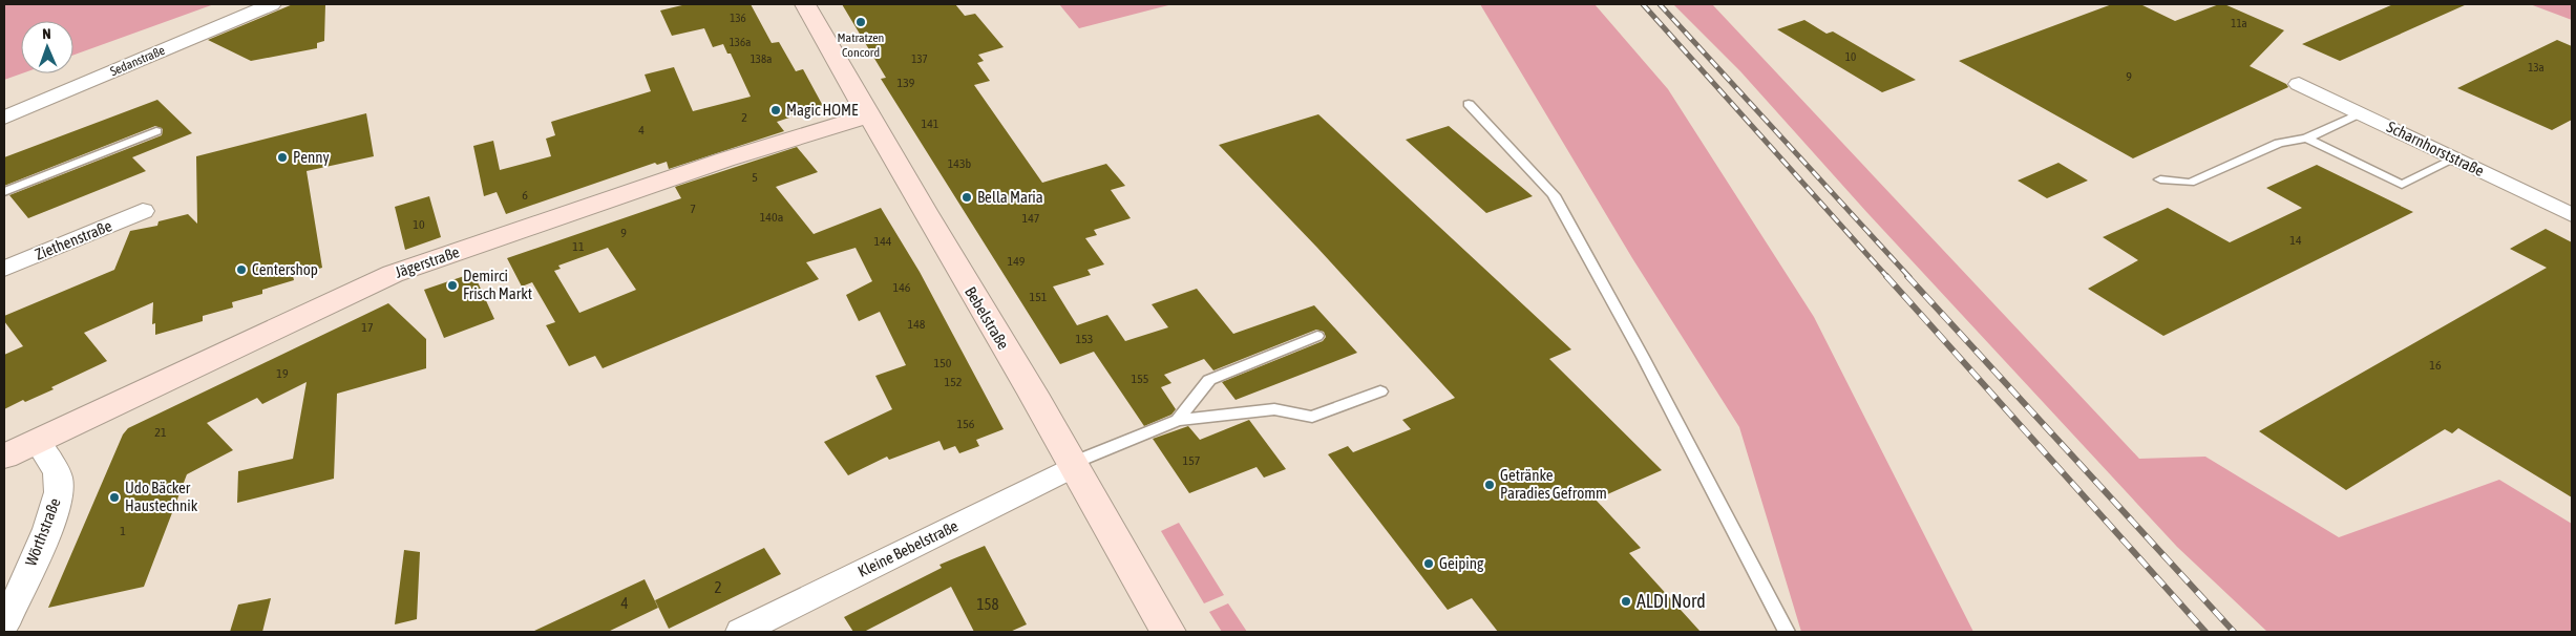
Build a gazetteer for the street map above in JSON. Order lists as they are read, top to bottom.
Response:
{
  "streets": {
    "main road": ["Jägerstraße", "Bebelstraße"],
    "street": [
      "Sedanstraße",
      "Scharnhorststraße",
      "Ziethenstraße",
      "Wörthstraße",
      "Kleine Bebelstraße"
    ]
  },
  "crossings": [
    ["Jägerstraße", "Bebelstraße"],
    ["Jägerstraße", "Wörthstraße"],
    ["Bebelstraße", "Kleine Bebelstraße"]
  ],
  "places": [
    "Matratzen Concord",
    "Magic HOME",
    "Penny",
    "Bella Maria",
    "Centershop",
    "Demirci Frisch Markt",
    "Getränke Paradies Gefromm",
    "Udo Bäcker Haustechnik",
    "Geiping",
    "ALDI Nord"
  ],
  "house_numbers": [
    "136",
    "11a",
    "136a",
    "10",
    "138a",
    "137",
    "13a",
    "9",
    "139",
    "2",
    "141",
    "4",
    "143b",
    "5",
    "6",
    "7",
    "140a",
    "147",
    "10",
    "9",
    "14",
    "144",
    "11",
    "149",
    "146",
    "151",
    "148",
    "17",
    "153",
    "150",
    "16",
    "19",
    "155",
    "152",
    "156",
    "21",
    "157",
    "1",
    "2",
    "4",
    "158"
  ],
  "north": "top"
}
